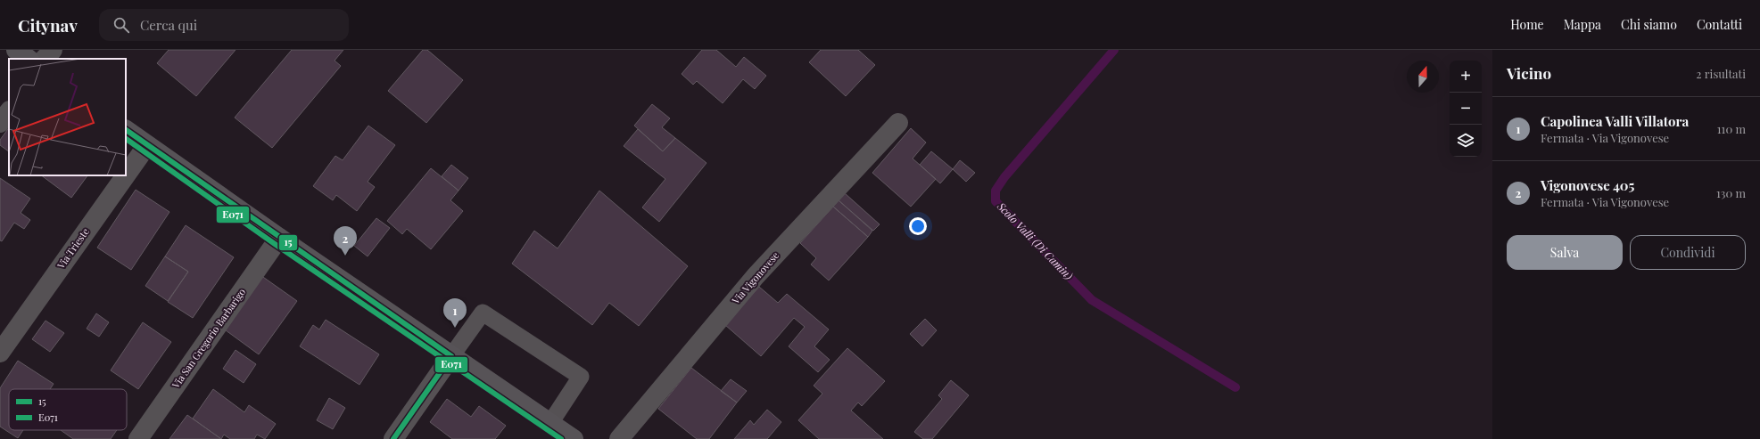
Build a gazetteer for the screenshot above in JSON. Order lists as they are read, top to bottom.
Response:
{
  "streets": {
    "street": ["Via Trieste", "Via Vigonovese", "Via San Gregorio Barbarigo"]
  },
  "water": ["Scolo Valli (Di Camin)"],
  "lines": ["transit line 15", "transit line E071"],
  "legend": ["15", "E071"],
  "north": "top",
  "page": {
    "header": "Citynav",
    "search": "Cerca qui",
    "nav": [
      "Home",
      "Mappa",
      "Chi siamo",
      "Contatti"
    ],
    "heading": ["Vicino", "2 risultati"],
    "map_buttons": ["+", "−"],
    "list": [
      {
        "mark": "1",
        "name": "Capolinea Valli Villatora",
        "note": "Fermata · Via Vigonovese",
        "value": "110 m"
      },
      {
        "mark": "2",
        "name": "Vigonovese 405",
        "note": "Fermata · Via Vigonovese",
        "value": "130 m"
      }
    ],
    "buttons": ["Salva", "Condividi"],
    "pins": ["2", "1"]
  }
}
